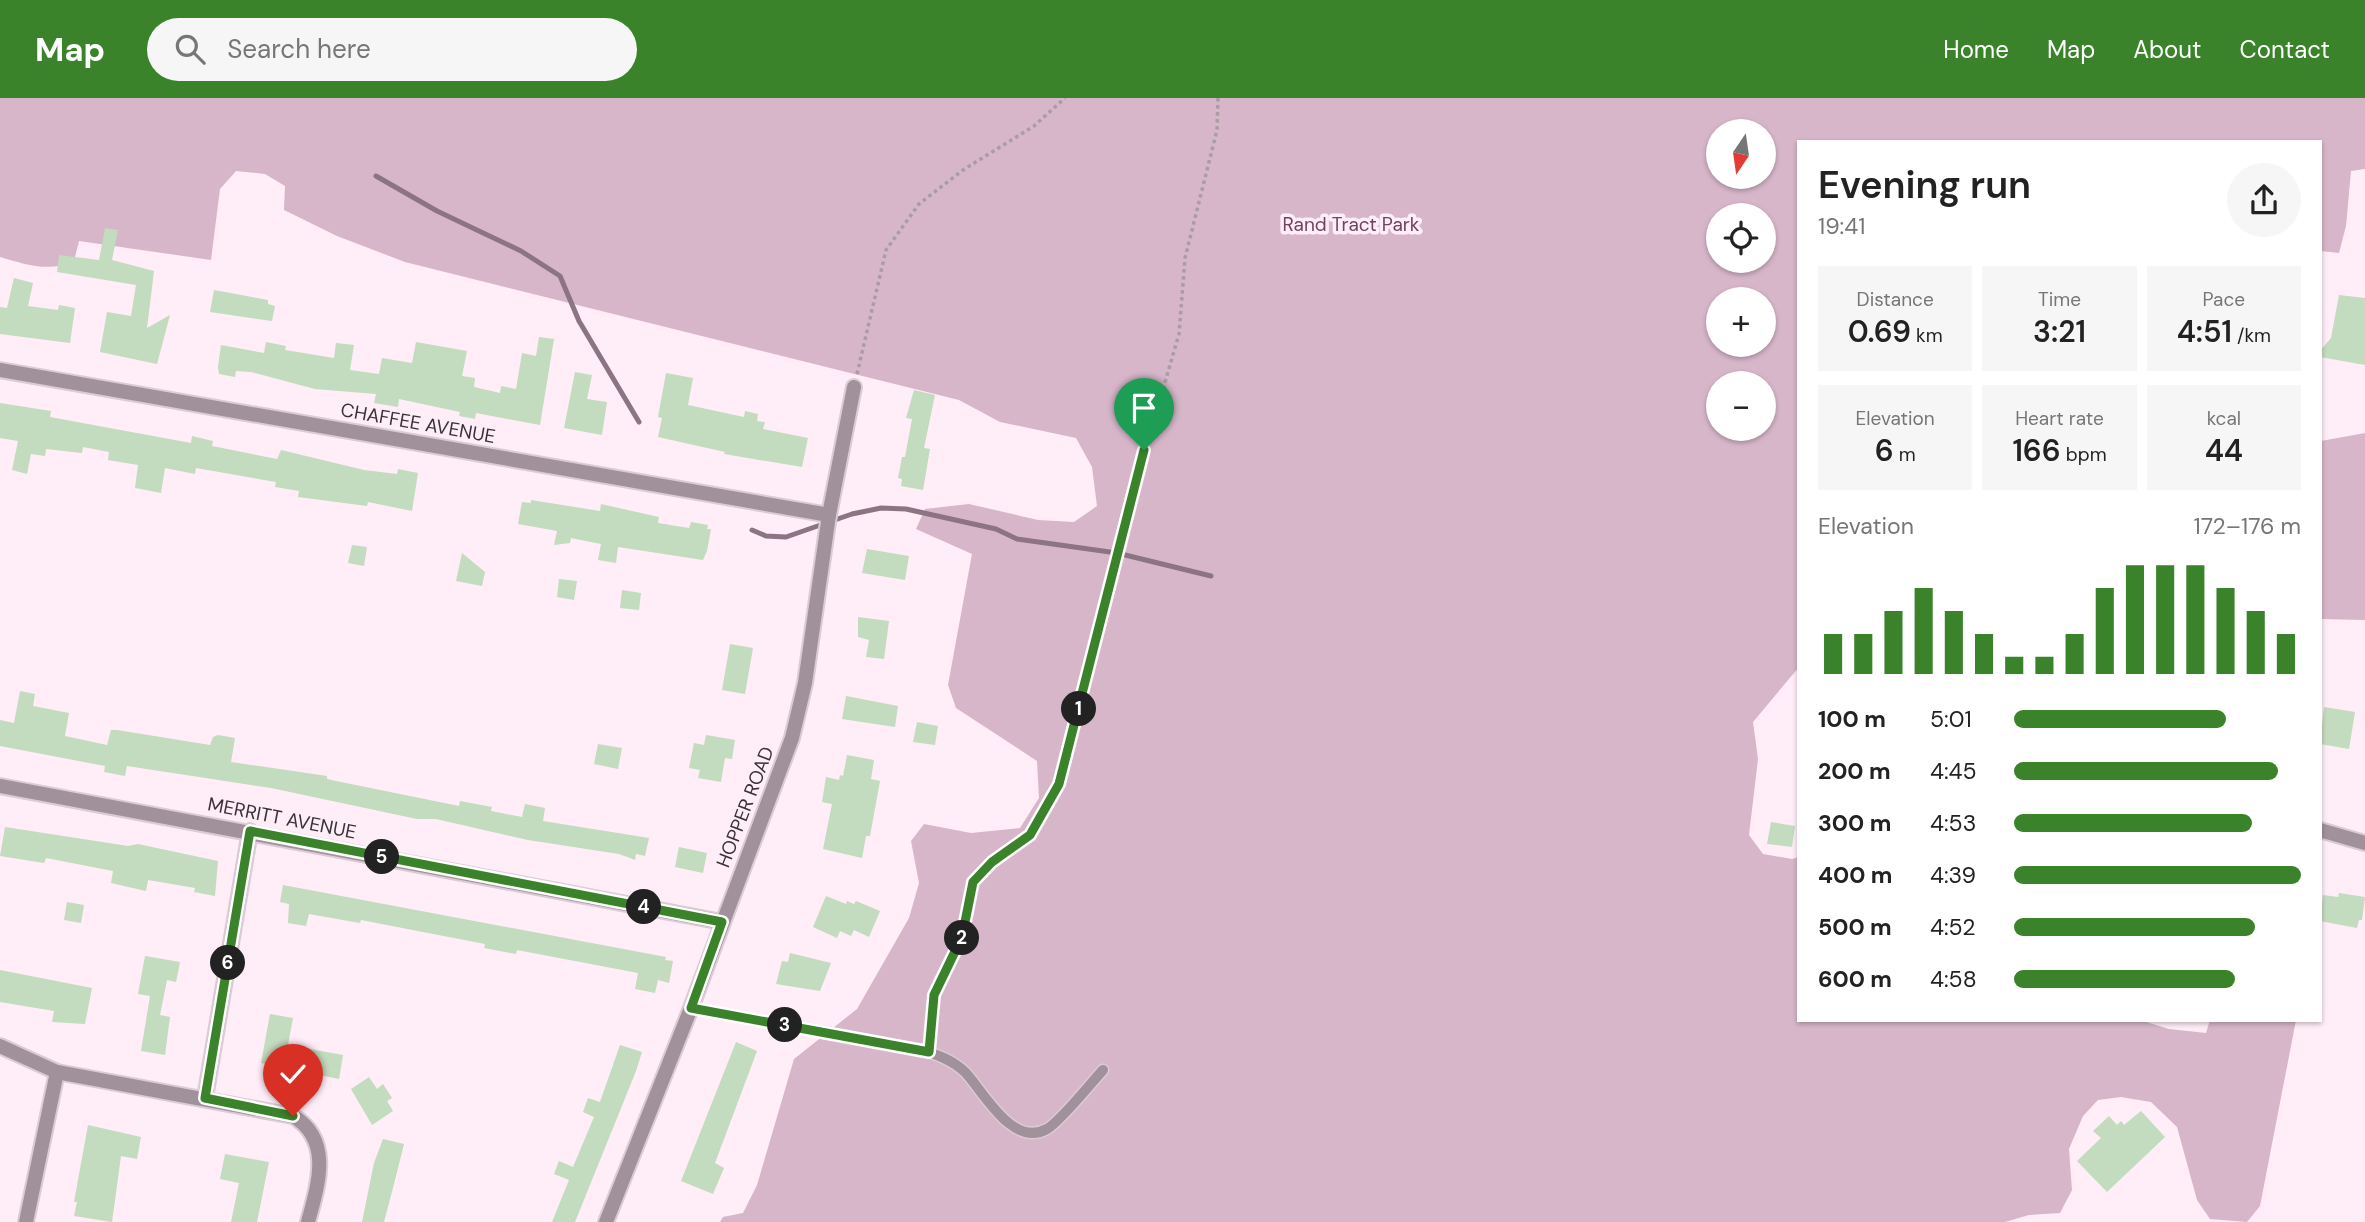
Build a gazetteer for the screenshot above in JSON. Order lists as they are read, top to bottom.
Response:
{
  "streets": {
    "street": ["CHAFFEE AVENUE", "HOPPER ROAD", "MERRITT AVENUE"]
  },
  "crossings": [
    ["CHAFFEE AVENUE", "HOPPER ROAD"],
    ["HOPPER ROAD", "MERRITT AVENUE"]
  ],
  "parks": ["Rand Tract Park"],
  "north": "bottom",
  "page": {
    "header": "Map",
    "search": "Search here",
    "nav": [
      "Home",
      "Map",
      "About",
      "Contact"
    ],
    "map_buttons": ["+", "−"],
    "heading": ["Evening run", "19:41"],
    "stats": [
      ["Distance", "0.69 km"],
      ["Time", "3:21"],
      ["Pace", "4:51 /km"],
      ["Elevation", "6 m"],
      ["Heart rate", "166 bpm"],
      ["kcal", "44"]
    ],
    "chart": ["Elevation", "172–176 m"],
    "pins": [
      "1",
      "5",
      "4",
      "2",
      "6",
      "3"
    ],
    "list": [
      {
        "name": "100 m",
        "note": "5:01"
      },
      {
        "name": "200 m",
        "note": "4:45"
      },
      {
        "name": "300 m",
        "note": "4:53"
      },
      {
        "name": "400 m",
        "note": "4:39"
      },
      {
        "name": "500 m",
        "note": "4:52"
      },
      {
        "name": "600 m",
        "note": "4:58"
      }
    ]
  }
}
